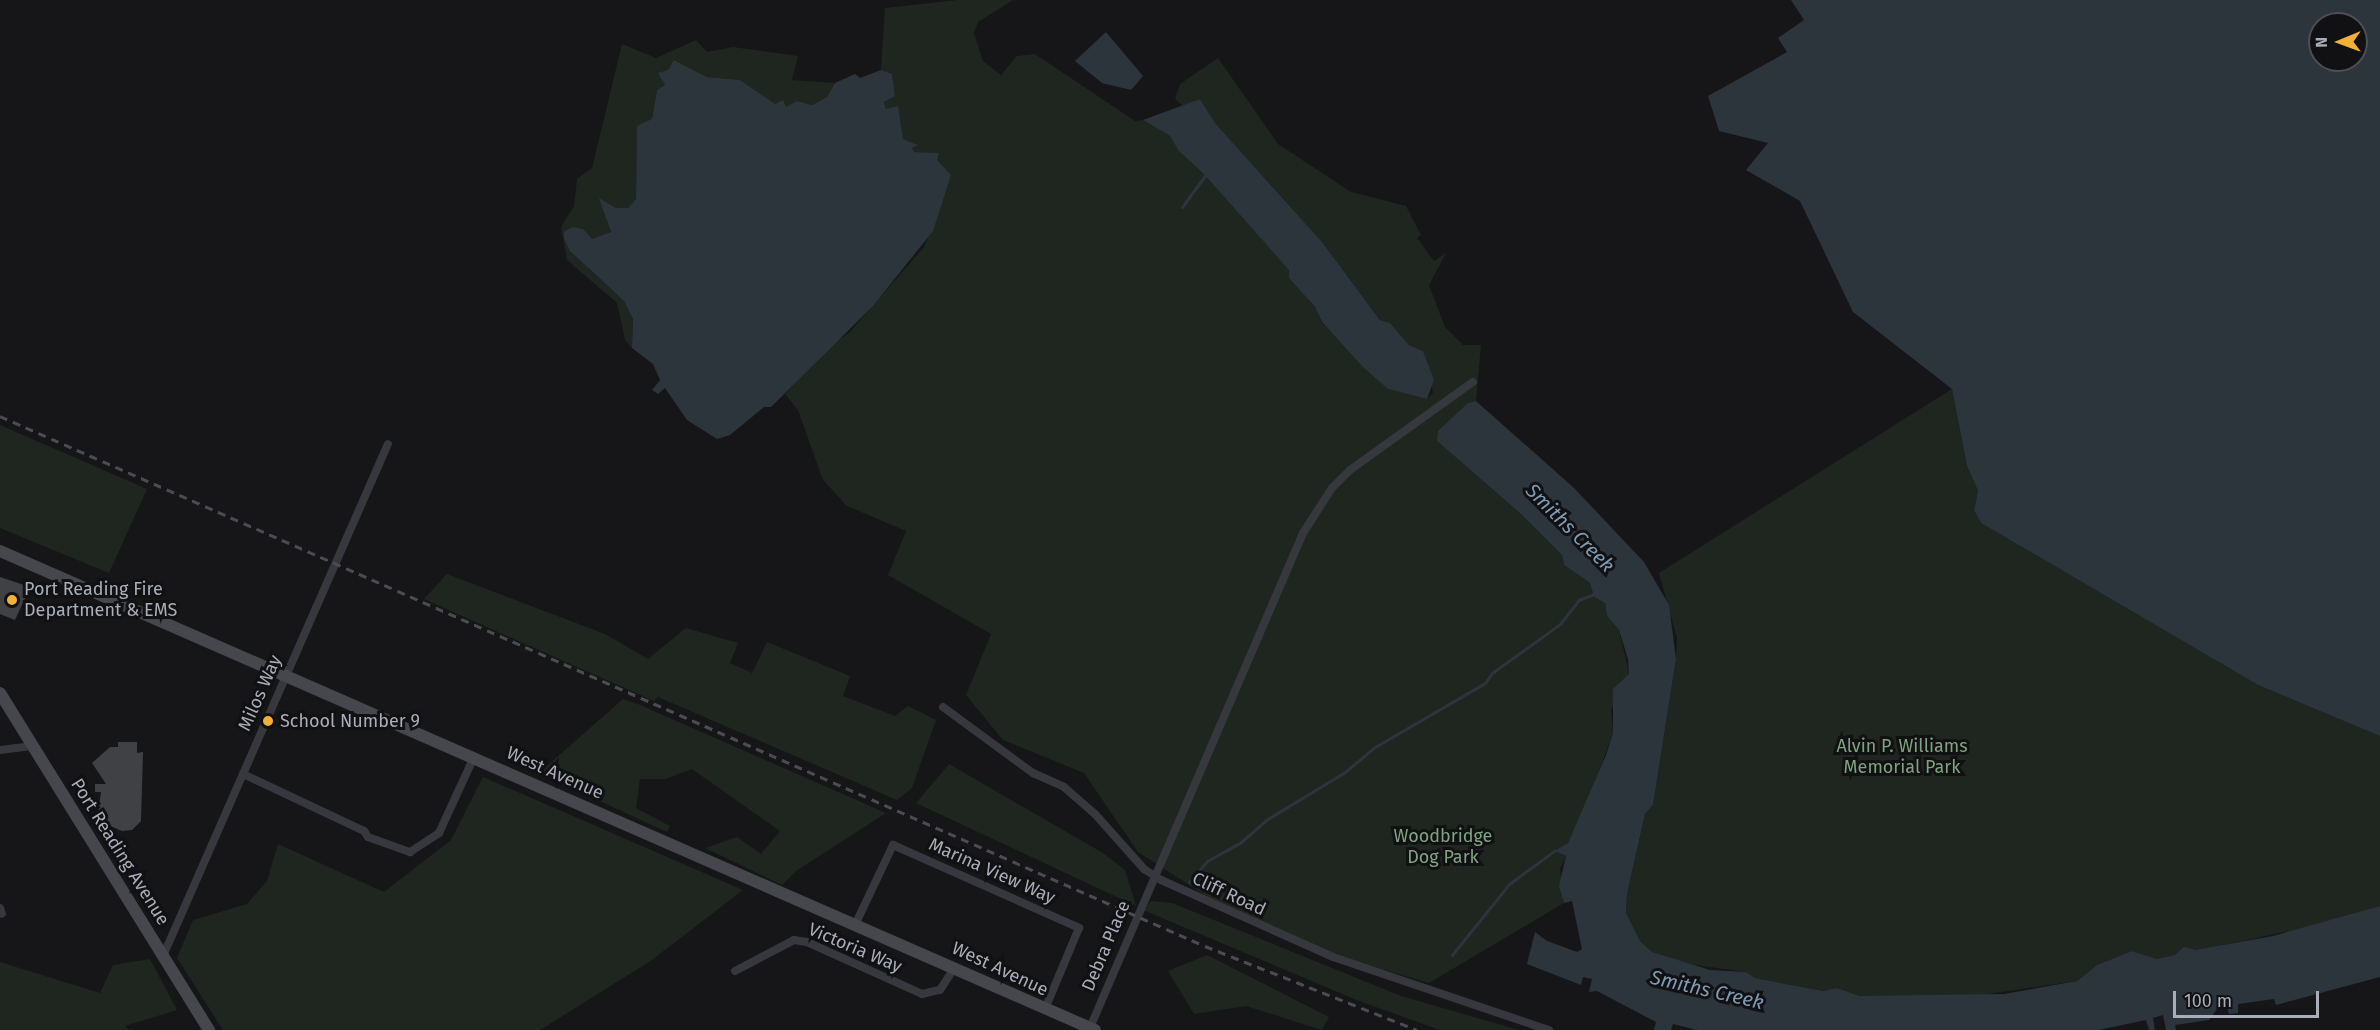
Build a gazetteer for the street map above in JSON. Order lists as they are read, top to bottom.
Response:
{
  "streets": {
    "street": [
      "Milos Way",
      "West Avenue",
      "Port Reading Avenue",
      "Marina View Way",
      "Cliff Road",
      "Debra Place",
      "Victoria Way"
    ]
  },
  "crossings": [
    ["Milos Way", "West Avenue"],
    ["Milos Way", "Port Reading Avenue"],
    ["West Avenue", "Marina View Way"],
    ["West Avenue", "Debra Place"],
    ["West Avenue", "Victoria Way"],
    ["Cliff Road", "Debra Place"]
  ],
  "water": ["Smiths Creek"],
  "parks": ["Alvin P. Williams Memorial Park", "Woodbridge Dog Park"],
  "places": ["Port Reading Fire Department & EMS", "School Number 9"],
  "scale_bar": "100 m",
  "north": "left"
}
